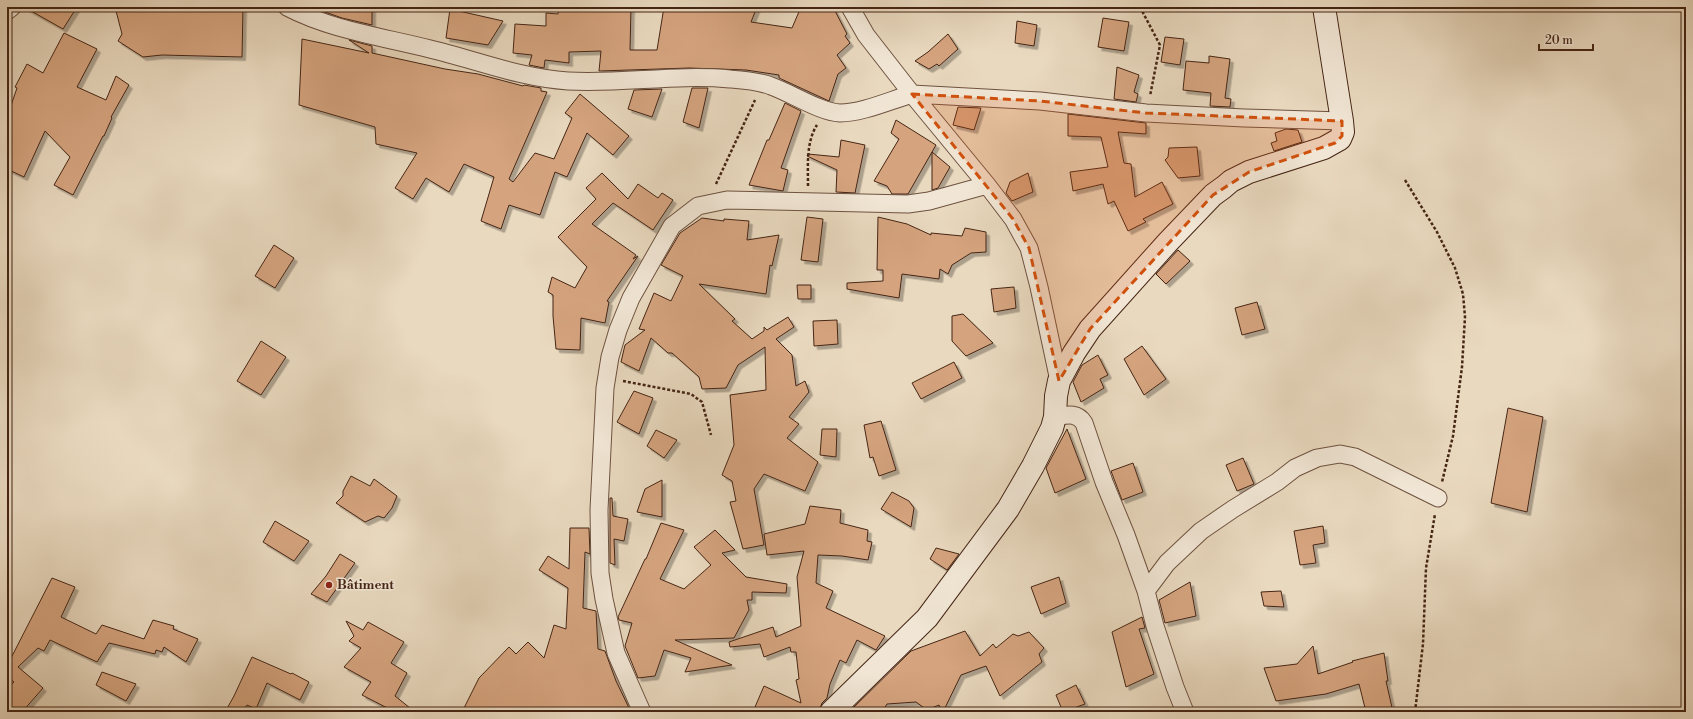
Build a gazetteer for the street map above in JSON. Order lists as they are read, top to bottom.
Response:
{
  "places": ["Bâtiment"],
  "scale_bar": "20 m"
}
